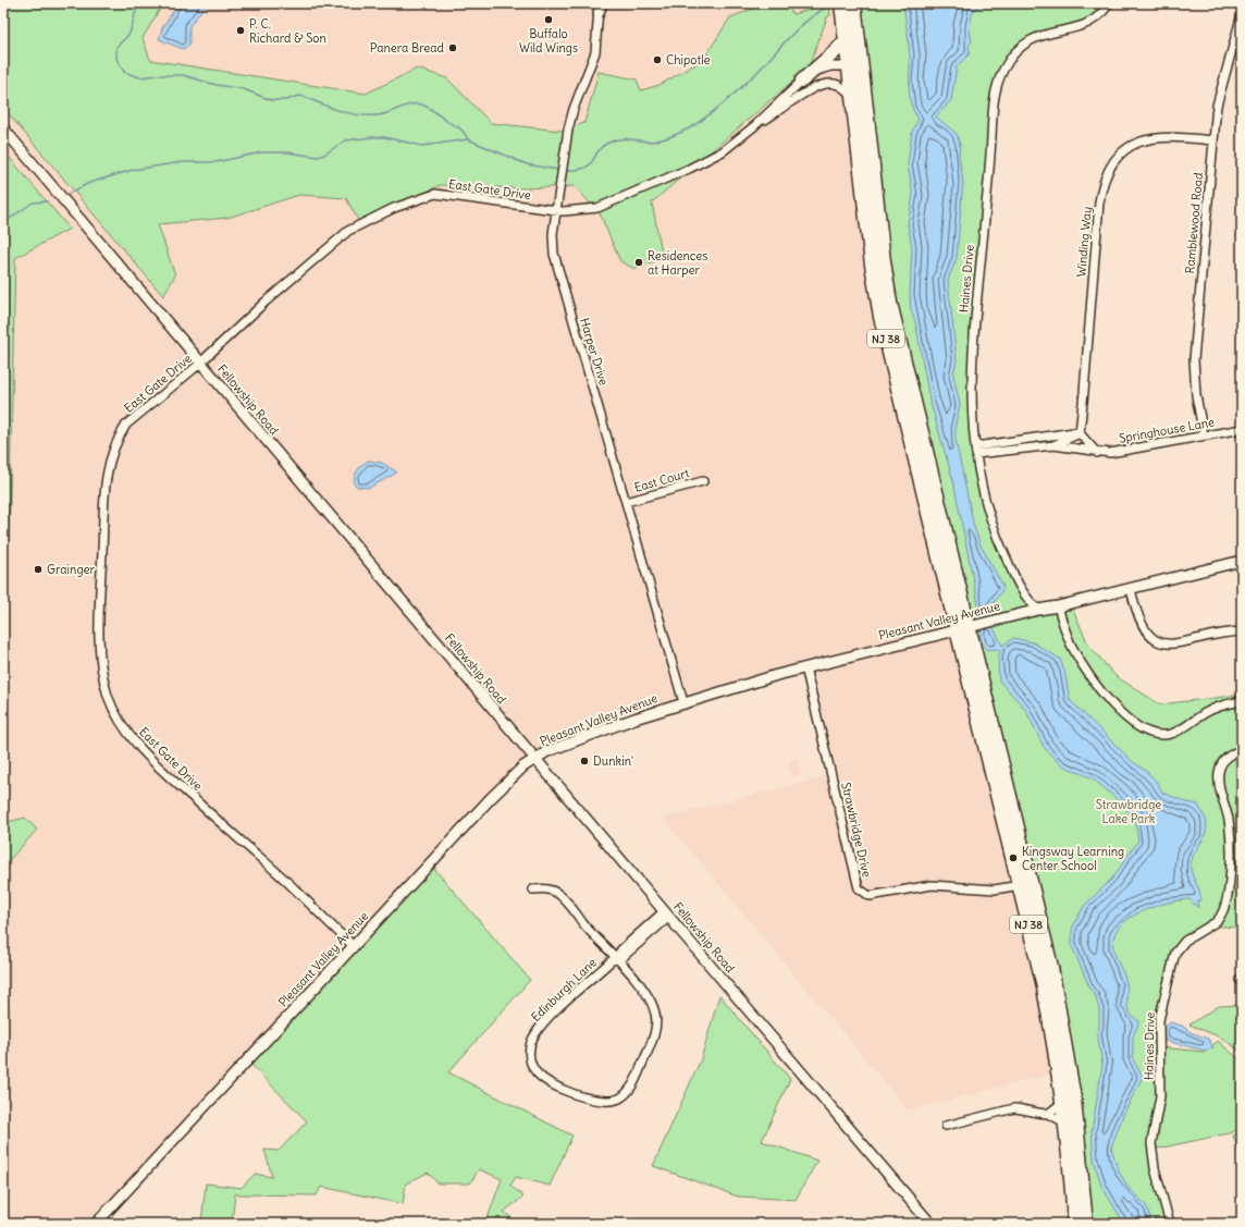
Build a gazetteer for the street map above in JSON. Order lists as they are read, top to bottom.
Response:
{
  "streets": {
    "highway": ["NJ 38"],
    "street": [
      "East Gate Drive",
      "Ramblewood Road",
      "Winding Way",
      "Haines Drive",
      "Harper Drive",
      "Fellowship Road",
      "Springhouse Lane",
      "East Court",
      "Pleasant Valley Avenue",
      "Strawbridge Drive",
      "Edinburgh Lane"
    ]
  },
  "crossings": [
    ["East Gate Drive", "NJ 38"],
    ["East Gate Drive", "Harper Drive"],
    ["East Gate Drive", "Fellowship Road"],
    ["East Gate Drive", "Pleasant Valley Avenue"],
    ["Ramblewood Road", "Winding Way"],
    ["Ramblewood Road", "Springhouse Lane"],
    ["Winding Way", "Springhouse Lane"],
    ["Haines Drive", "Springhouse Lane"],
    ["Haines Drive", "Pleasant Valley Avenue"],
    ["NJ 38", "Pleasant Valley Avenue"],
    ["NJ 38", "Strawbridge Drive"],
    ["Harper Drive", "East Court"],
    ["Harper Drive", "Pleasant Valley Avenue"],
    ["Fellowship Road", "Pleasant Valley Avenue"],
    ["Fellowship Road", "Edinburgh Lane"],
    ["Pleasant Valley Avenue", "Strawbridge Drive"]
  ],
  "parks": ["Strawbridge Lake Park"],
  "places": [
    "Buffalo Wild Wings",
    "P. C. Richard & Son",
    "Panera Bread",
    "Chipotle",
    "Residences at Harper",
    "Grainger",
    "Dunkin'",
    "Kingsway Learning Center School"
  ]
}
